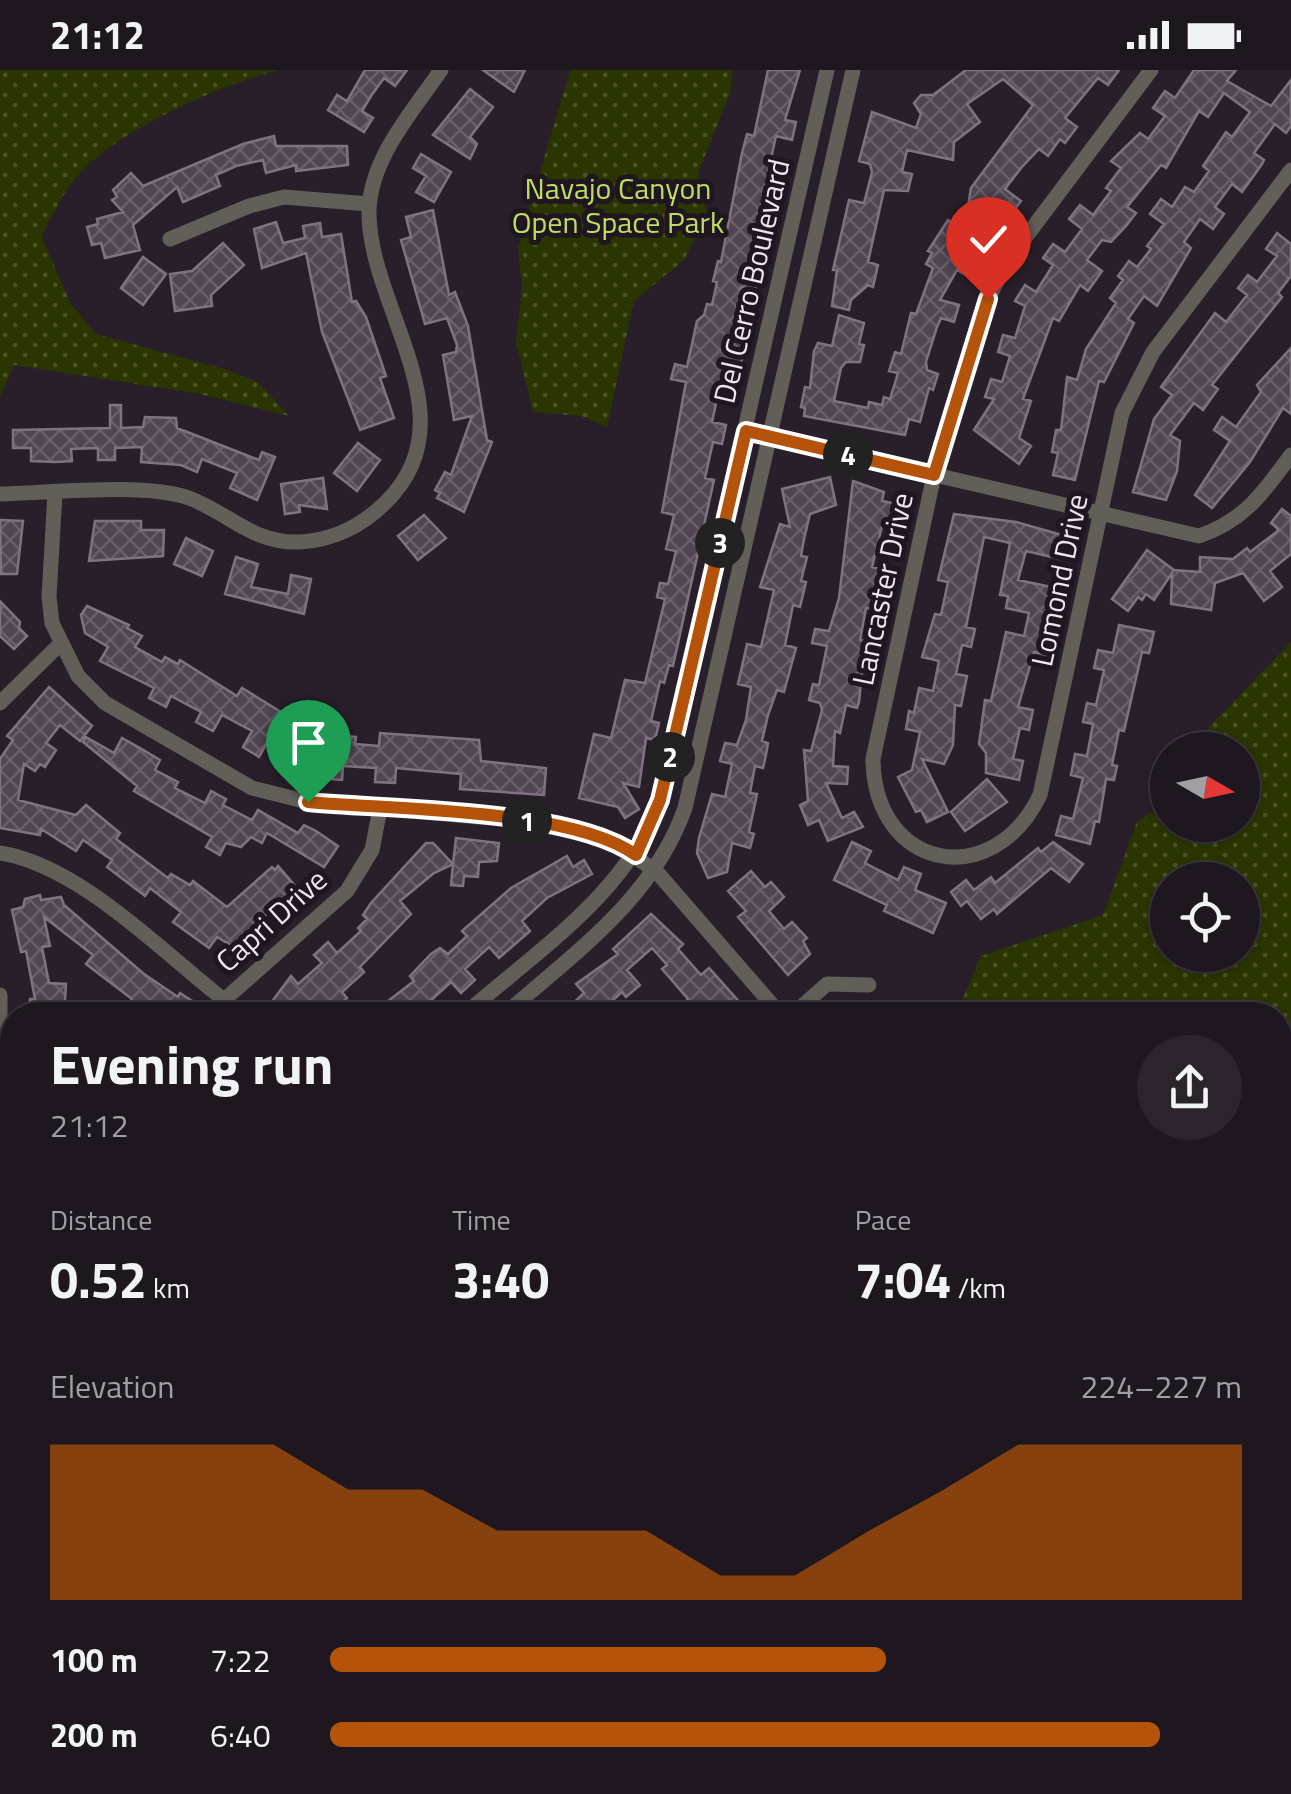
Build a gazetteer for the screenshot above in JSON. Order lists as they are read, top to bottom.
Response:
{
  "streets": {
    "street": [
      "Del Cerro Boulevard",
      "Lomond Drive",
      "Lancaster Drive",
      "Capri Drive"
    ]
  },
  "crossings": [
    ["Lomond Drive", "Lancaster Drive"]
  ],
  "parks": ["Navajo Canyon Open Space Park"],
  "north": "right",
  "page": {
    "status": "21:12",
    "pins": [
      "4",
      "3",
      "2",
      "1"
    ],
    "heading": ["Evening run", "21:12"],
    "stats": [
      ["Distance", "0.52 km"],
      ["Time", "3:40"],
      ["Pace", "7:04 /km"]
    ],
    "chart": ["Elevation", "224–227 m"],
    "list": [
      {
        "name": "100 m",
        "note": "7:22"
      },
      {
        "name": "200 m",
        "note": "6:40"
      }
    ]
  }
}
